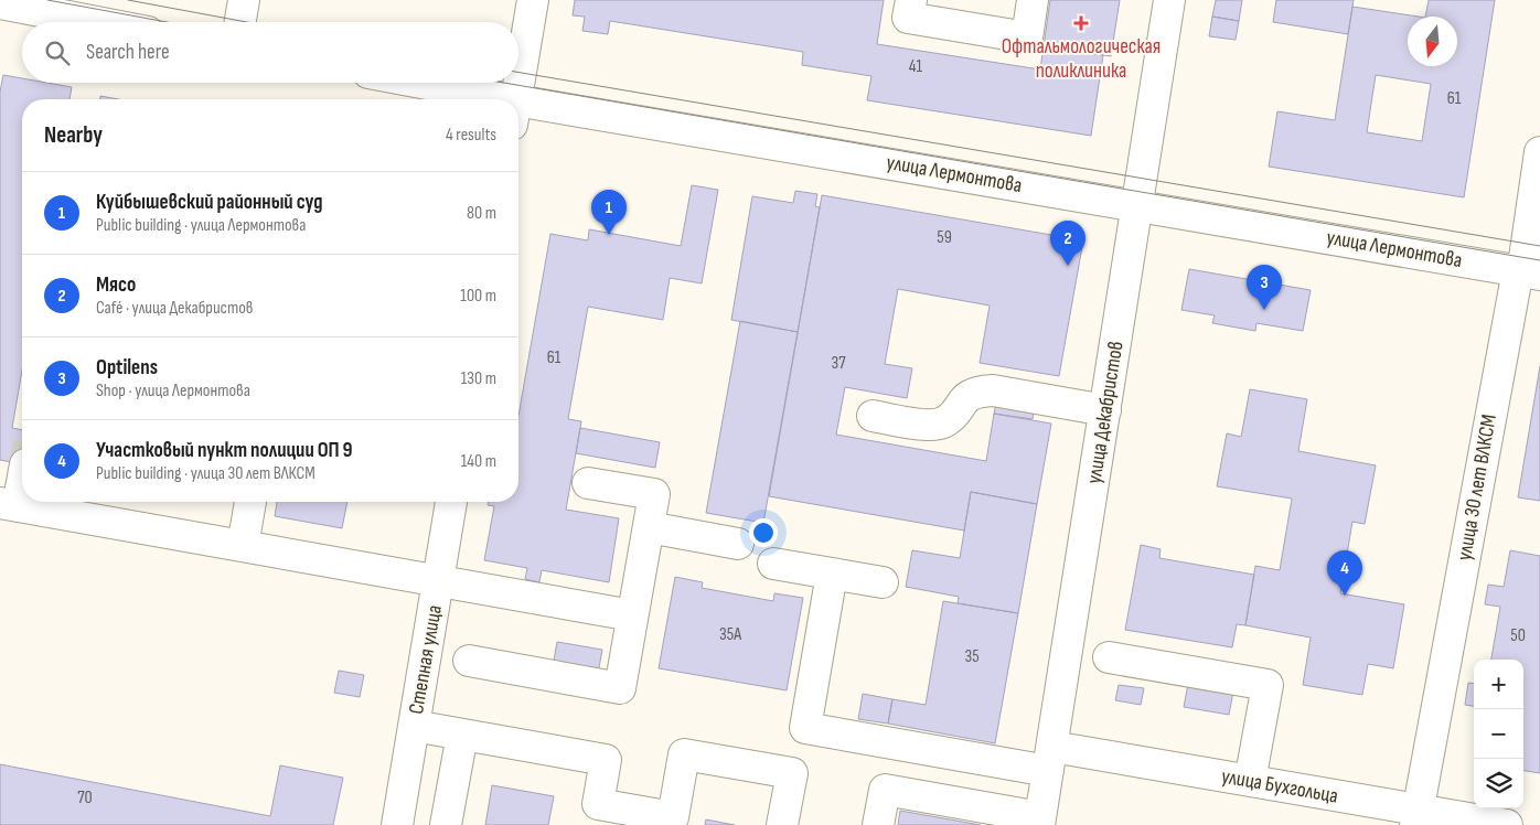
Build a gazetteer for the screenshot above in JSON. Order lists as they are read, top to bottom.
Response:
{
  "streets": {
    "street": [
      "улица Лермонтова",
      "улица Декабристов",
      "улица 30 лет ВЛКСМ",
      "Степная улица",
      "улица Бухгольца"
    ]
  },
  "crossings": [
    ["улица Лермонтова", "улица Декабристов"],
    ["улица Лермонтова", "улица 30 лет ВЛКСМ"],
    ["улица Декабристов", "улица Бухгольца"],
    ["улица 30 лет ВЛКСМ", "улица Бухгольца"]
  ],
  "places": {
    "health": ["Офтальмологическая поликлиника"]
  },
  "house_numbers": [
    "41",
    "61",
    "59",
    "61",
    "37",
    "35А",
    "50",
    "35",
    "70"
  ],
  "north": "bottom",
  "page": {
    "search": "Search here",
    "heading": ["Nearby", "4 results"],
    "list": [
      {
        "mark": "1",
        "name": "Куйбышевский районный суд",
        "note": "Public building · улица Лермонтова",
        "value": "80 m"
      },
      {
        "mark": "2",
        "name": "Мясо",
        "note": "Café · улица Декабристов",
        "value": "100 m"
      },
      {
        "mark": "3",
        "name": "Optilens",
        "note": "Shop · улица Лермонтова",
        "value": "130 m"
      },
      {
        "mark": "4",
        "name": "Участковый пункт полиции ОП 9",
        "note": "Public building · улица 30 лет ВЛКСМ",
        "value": "140 m"
      }
    ],
    "pins": [
      "1",
      "2",
      "3",
      "4"
    ],
    "map_buttons": ["+", "−"]
  }
}
